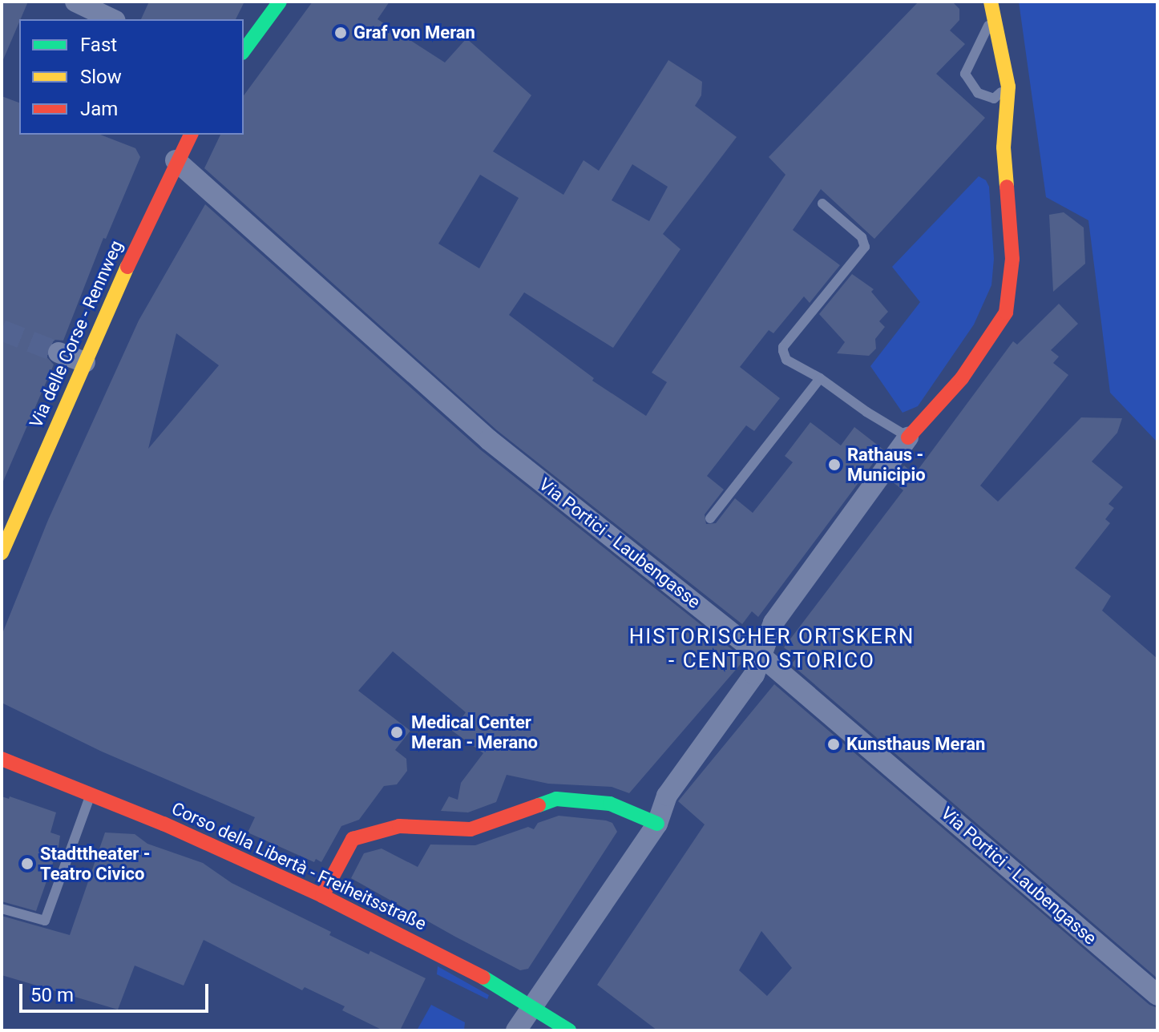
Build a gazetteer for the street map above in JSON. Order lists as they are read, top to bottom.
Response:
{
  "streets": {
    "street": ["Via delle Corse - Rennweg", "Via Portici - Laubengasse", "Corso della Libertà - Freiheitsstraße"]
  },
  "crossings": [
    ["Via delle Corse - Rennweg", "Via Portici - Laubengasse"]
  ],
  "districts": ["HISTORISCHER ORTSKERN - CENTRO STORICO"],
  "places": [
    "Graf von Meran",
    "Rathaus - Municipio",
    "Medical Center Meran - Merano",
    "Kunsthaus Meran",
    "Stadttheater - Teatro Civico"
  ],
  "legend": ["Fast", "Slow", "Jam"],
  "scale_bar": "50 m"
}
